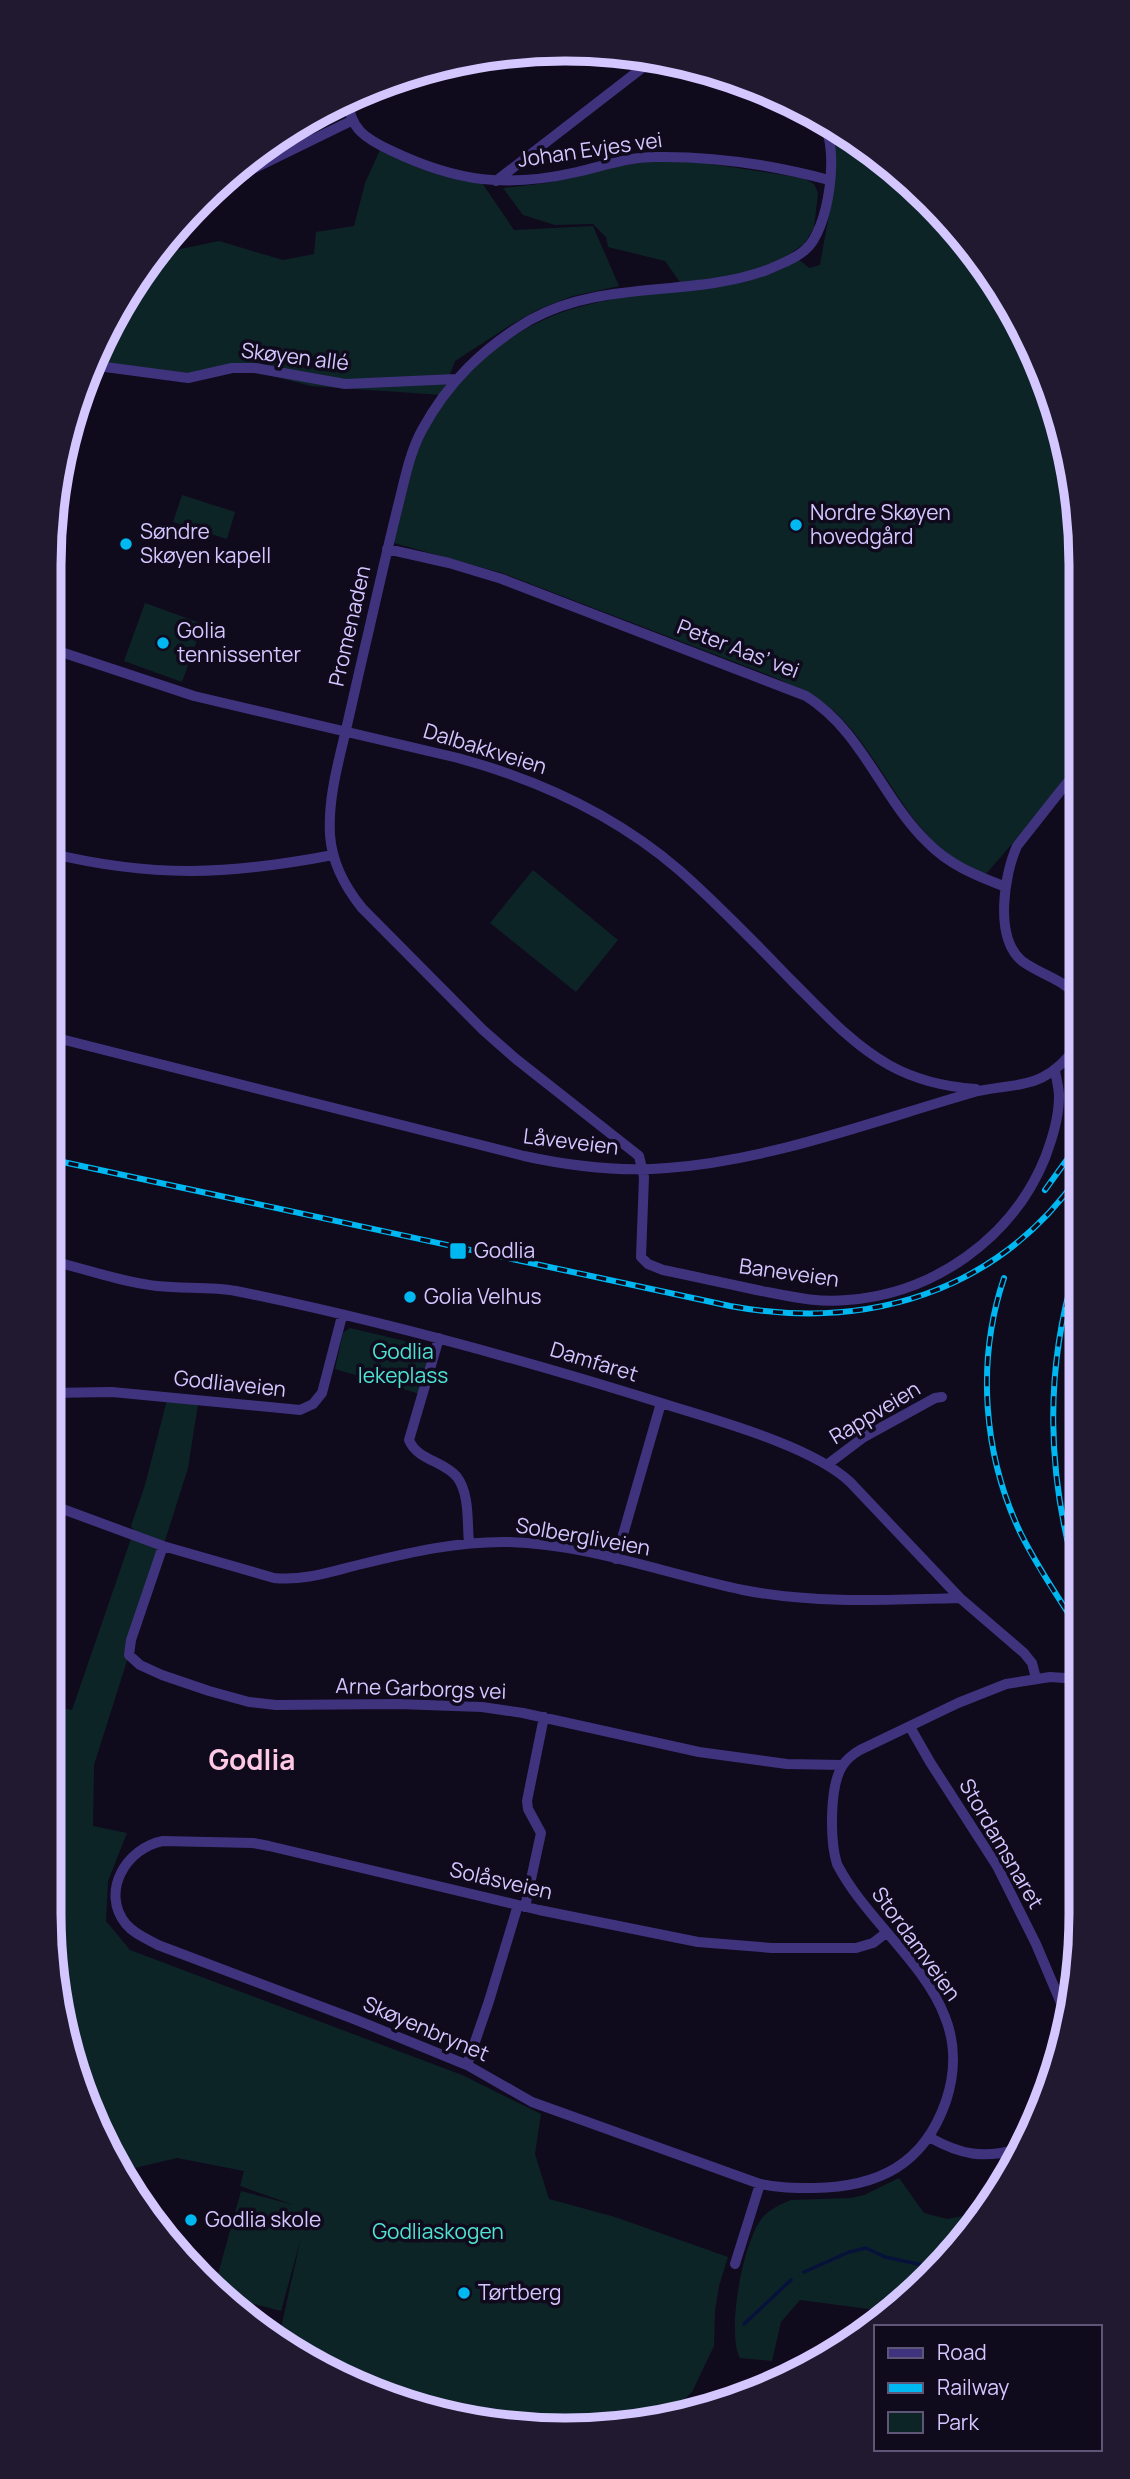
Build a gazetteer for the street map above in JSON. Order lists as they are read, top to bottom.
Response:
{
  "streets": {
    "street": [
      "Johan Evjes vei",
      "Skøyen allé",
      "Promenaden",
      "Peter Aas’ vei",
      "Dalbakkveien",
      "Låveveien",
      "Baneveien",
      "Damfaret",
      "Godliaveien",
      "Rappveien",
      "Solbergliveien",
      "Arne Garborgs vei",
      "Stordamsnaret",
      "Solåsveien",
      "Stordamveien",
      "Skøyenbrynet"
    ]
  },
  "crossings": [
    ["Johan Evjes vei", "Promenaden"],
    ["Skøyen allé", "Promenaden"],
    ["Promenaden", "Peter Aas’ vei"],
    ["Promenaden", "Dalbakkveien"],
    ["Promenaden", "Låveveien"],
    ["Promenaden", "Baneveien"],
    ["Dalbakkveien", "Låveveien"],
    ["Låveveien", "Baneveien"],
    ["Damfaret", "Godliaveien"],
    ["Damfaret", "Rappveien"],
    ["Damfaret", "Solbergliveien"],
    ["Solbergliveien", "Arne Garborgs vei"],
    ["Arne Garborgs vei", "Stordamveien"],
    ["Solåsveien", "Stordamveien"],
    ["Solåsveien", "Skøyenbrynet"],
    ["Stordamveien", "Skøyenbrynet"]
  ],
  "districts": ["Godlia"],
  "parks": ["Godlia lekeplass", "Godliaskogen"],
  "places": {
    "other": [
      "Nordre Skøyen hovedgård",
      "Søndre Skøyen kapell",
      "Golia tennissenter",
      "Golia Velhus",
      "Godlia skole",
      "Tørtberg"
    ],
    "transit": ["Godlia"]
  },
  "legend": ["Road", "Railway", "Park"]
}
